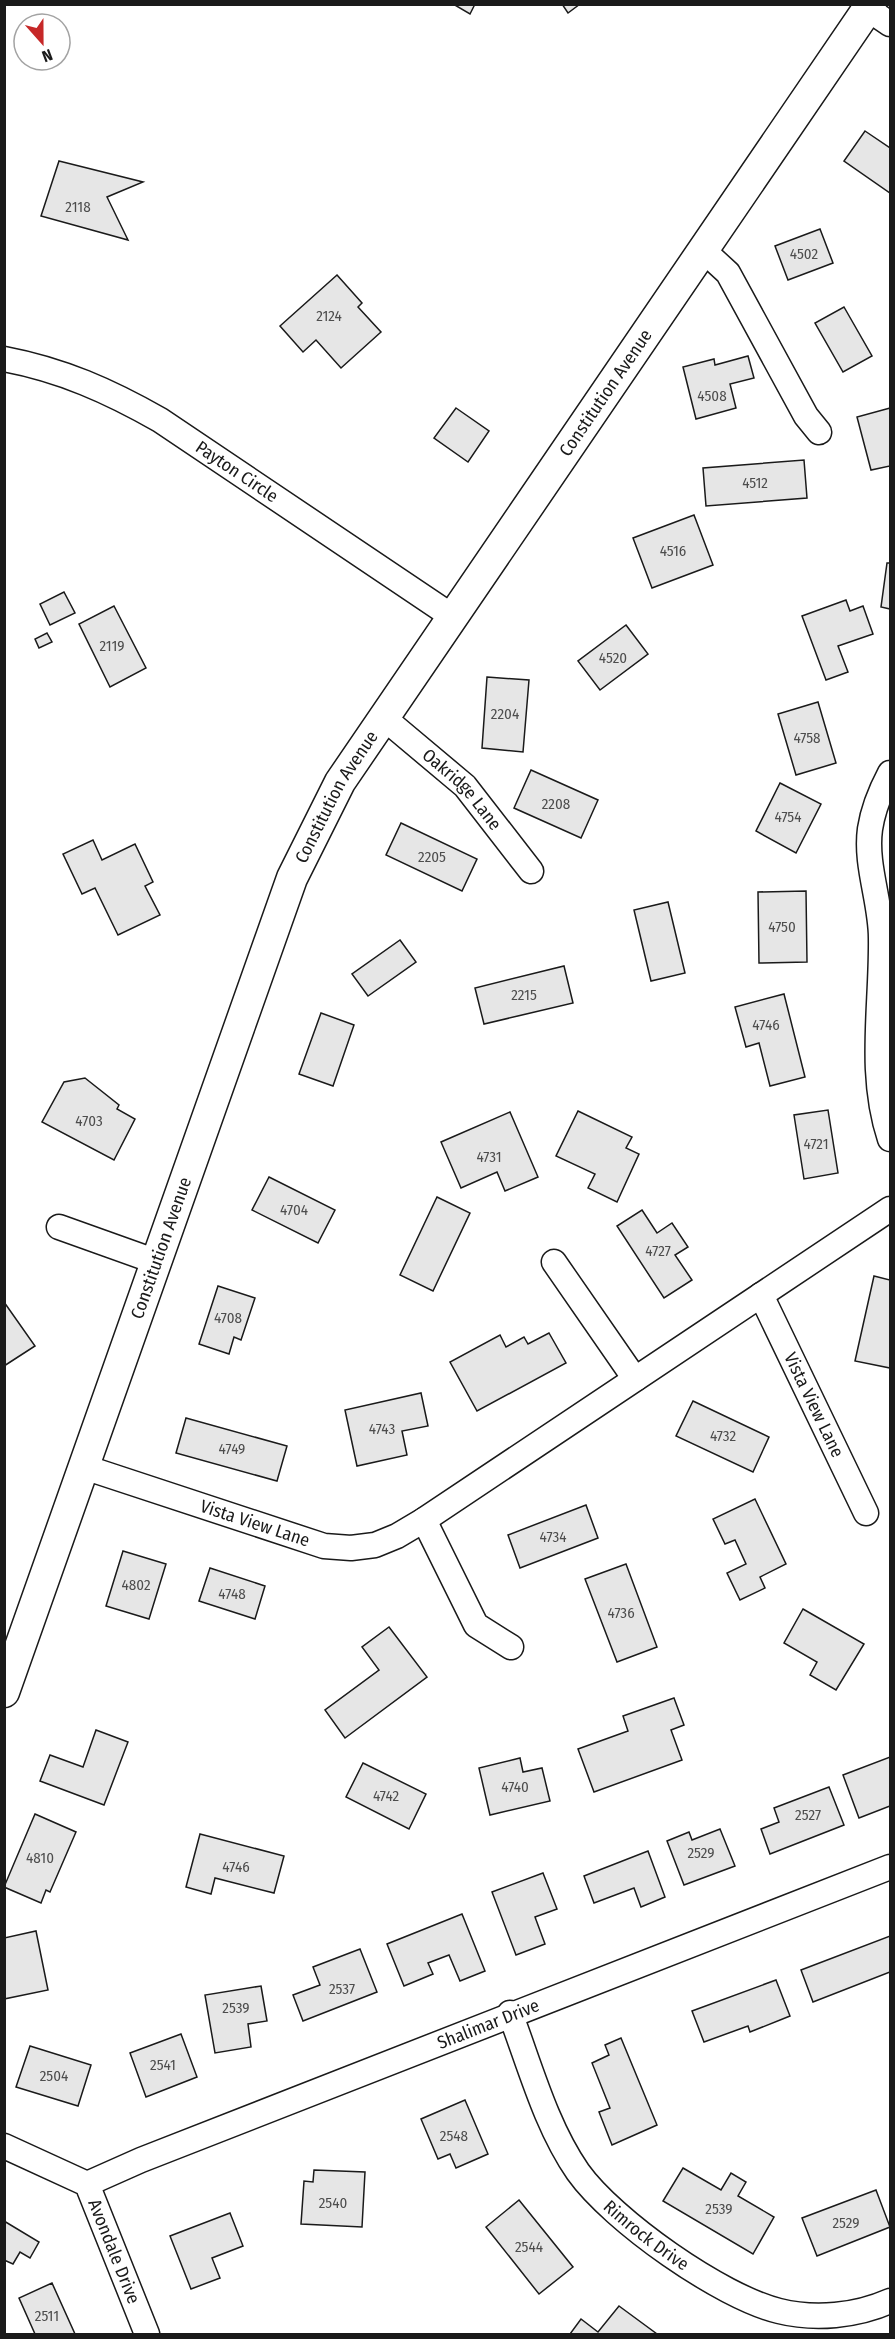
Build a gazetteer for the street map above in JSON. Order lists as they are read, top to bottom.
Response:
{
  "streets": {
    "main road": ["Constitution Avenue"],
    "street": [
      "Payton Circle",
      "Oakridge Lane",
      "Vista View Lane",
      "Shalimar Drive",
      "Rimrock Drive",
      "Avondale Drive"
    ]
  },
  "crossings": [
    ["Constitution Avenue", "Payton Circle"],
    ["Constitution Avenue", "Oakridge Lane"],
    ["Constitution Avenue", "Vista View Lane"],
    ["Shalimar Drive", "Rimrock Drive"],
    ["Shalimar Drive", "Avondale Drive"]
  ],
  "house_numbers": [
    "2118",
    "4502",
    "2124",
    "4508",
    "4512",
    "4516",
    "2119",
    "4520",
    "2204",
    "4758",
    "2208",
    "4754",
    "2205",
    "4750",
    "2215",
    "4746",
    "4703",
    "4721",
    "4731",
    "4704",
    "4727",
    "4708",
    "4743",
    "4732",
    "4749",
    "4734",
    "4802",
    "4748",
    "4736",
    "4740",
    "4742",
    "2527",
    "2529",
    "4810",
    "4746",
    "2537",
    "2539",
    "2541",
    "2504",
    "2548",
    "2540",
    "2539",
    "2529",
    "2544",
    "2511"
  ],
  "north": "bottom"
}
